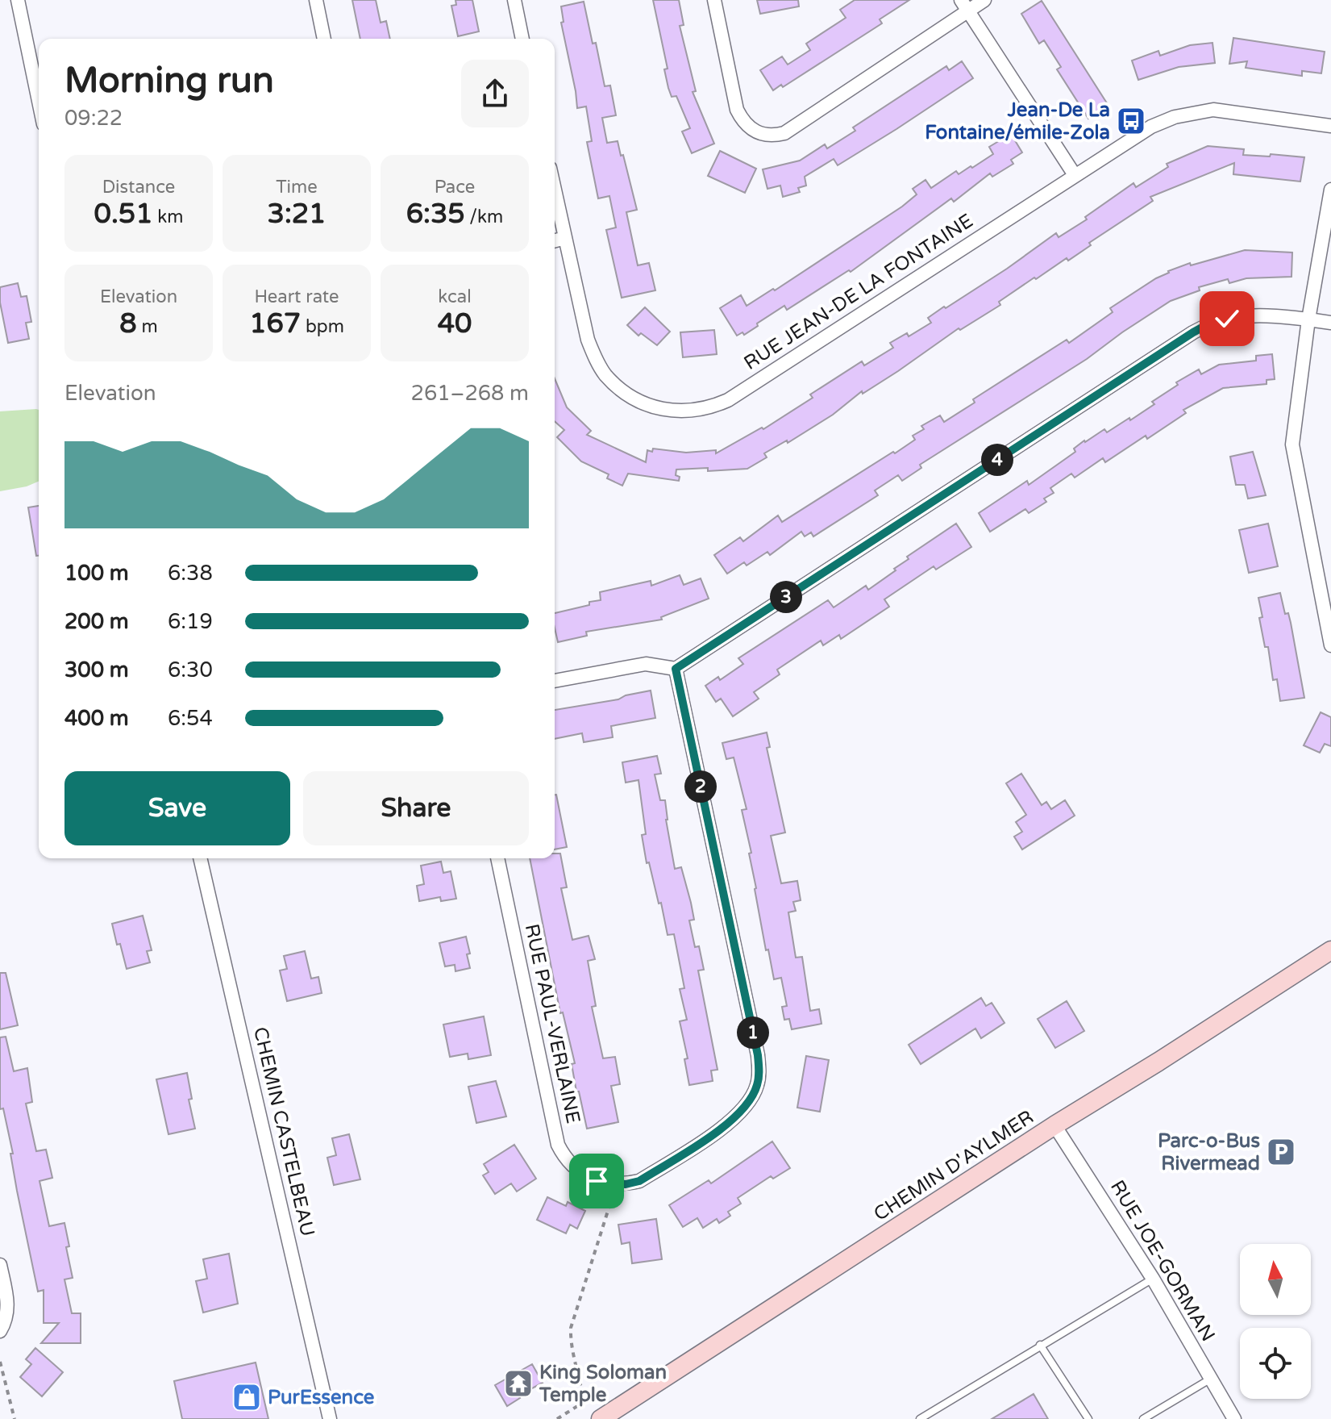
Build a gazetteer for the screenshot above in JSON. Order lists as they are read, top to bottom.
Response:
{
  "streets": {
    "main road": ["CHEMIN D'AYLMER"],
    "street": [
      "RUE JEAN-DE LA FONTAINE",
      "RUE PAUL-VERLAINE",
      "CHEMIN CASTELBEAU",
      "RUE JOE-GORMAN"
    ]
  },
  "crossings": [
    ["CHEMIN D'AYLMER", "RUE JOE-GORMAN"]
  ],
  "places": {
    "bus stop": ["Jean-De La Fontaine/émile-Zola"],
    "parking": ["Parc-o-Bus Rivermead"],
    "temple": ["King Soloman Temple"],
    "shop": ["PurEssence"]
  },
  "north": "top",
  "page": {
    "heading": ["Morning run", "09:22"],
    "stats": [
      ["Distance", "0.51 km"],
      ["Time", "3:21"],
      ["Pace", "6:35 /km"],
      ["Elevation", "8 m"],
      ["Heart rate", "167 bpm"],
      ["kcal", "40"]
    ],
    "chart": ["Elevation", "261–268 m"],
    "pins": [
      "4",
      "3",
      "2",
      "1"
    ],
    "list": [
      {
        "name": "100 m",
        "note": "6:38"
      },
      {
        "name": "200 m",
        "note": "6:19"
      },
      {
        "name": "300 m",
        "note": "6:30"
      },
      {
        "name": "400 m",
        "note": "6:54"
      }
    ],
    "buttons": ["Save", "Share"]
  }
}
